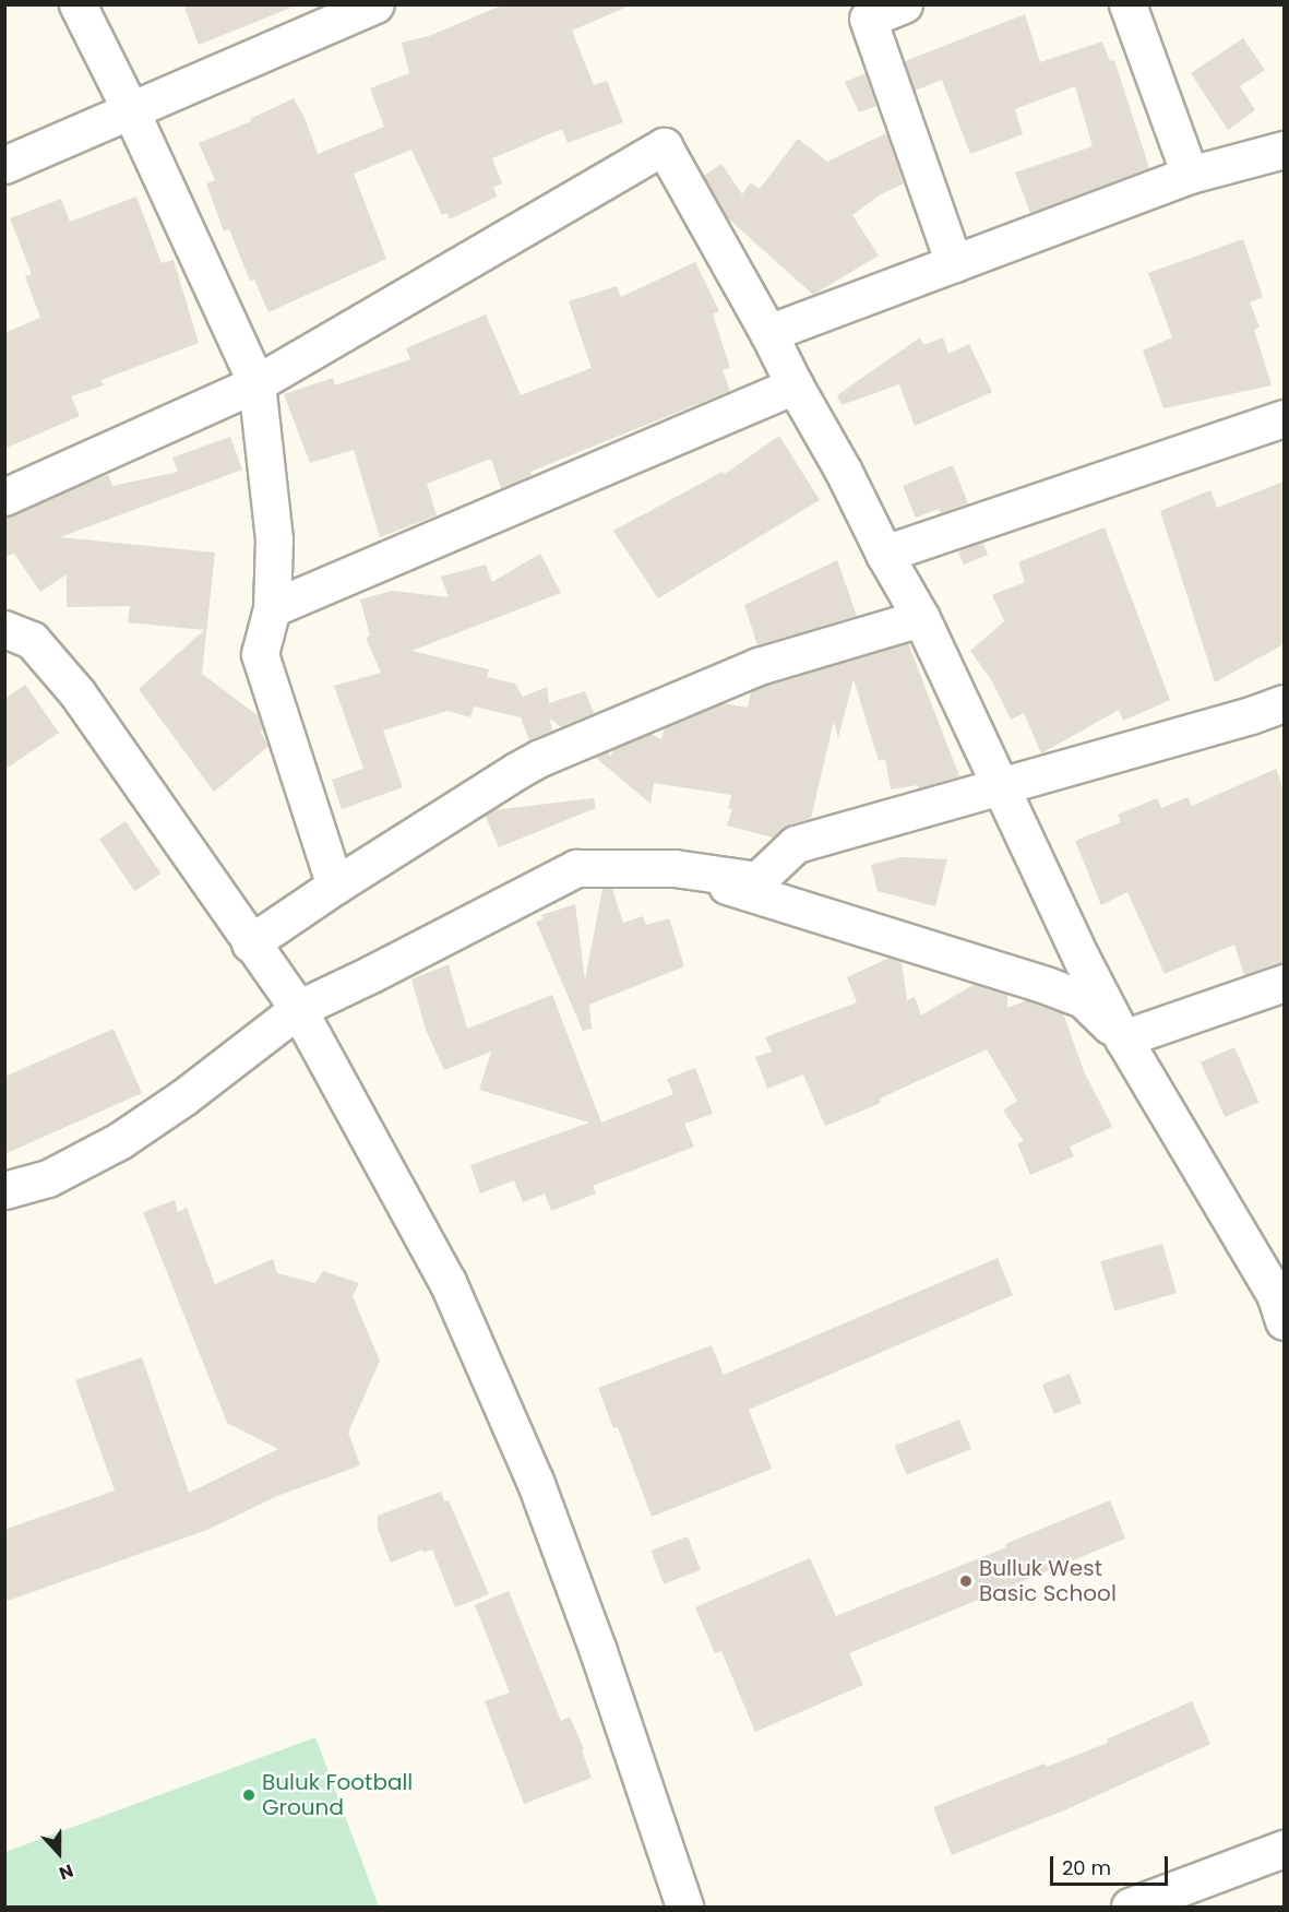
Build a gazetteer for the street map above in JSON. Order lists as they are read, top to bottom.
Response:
{
  "places": ["Bulluk West Basic School", "Buluk Football Ground"],
  "scale_bar": "20 m",
  "north": "bottom"
}
